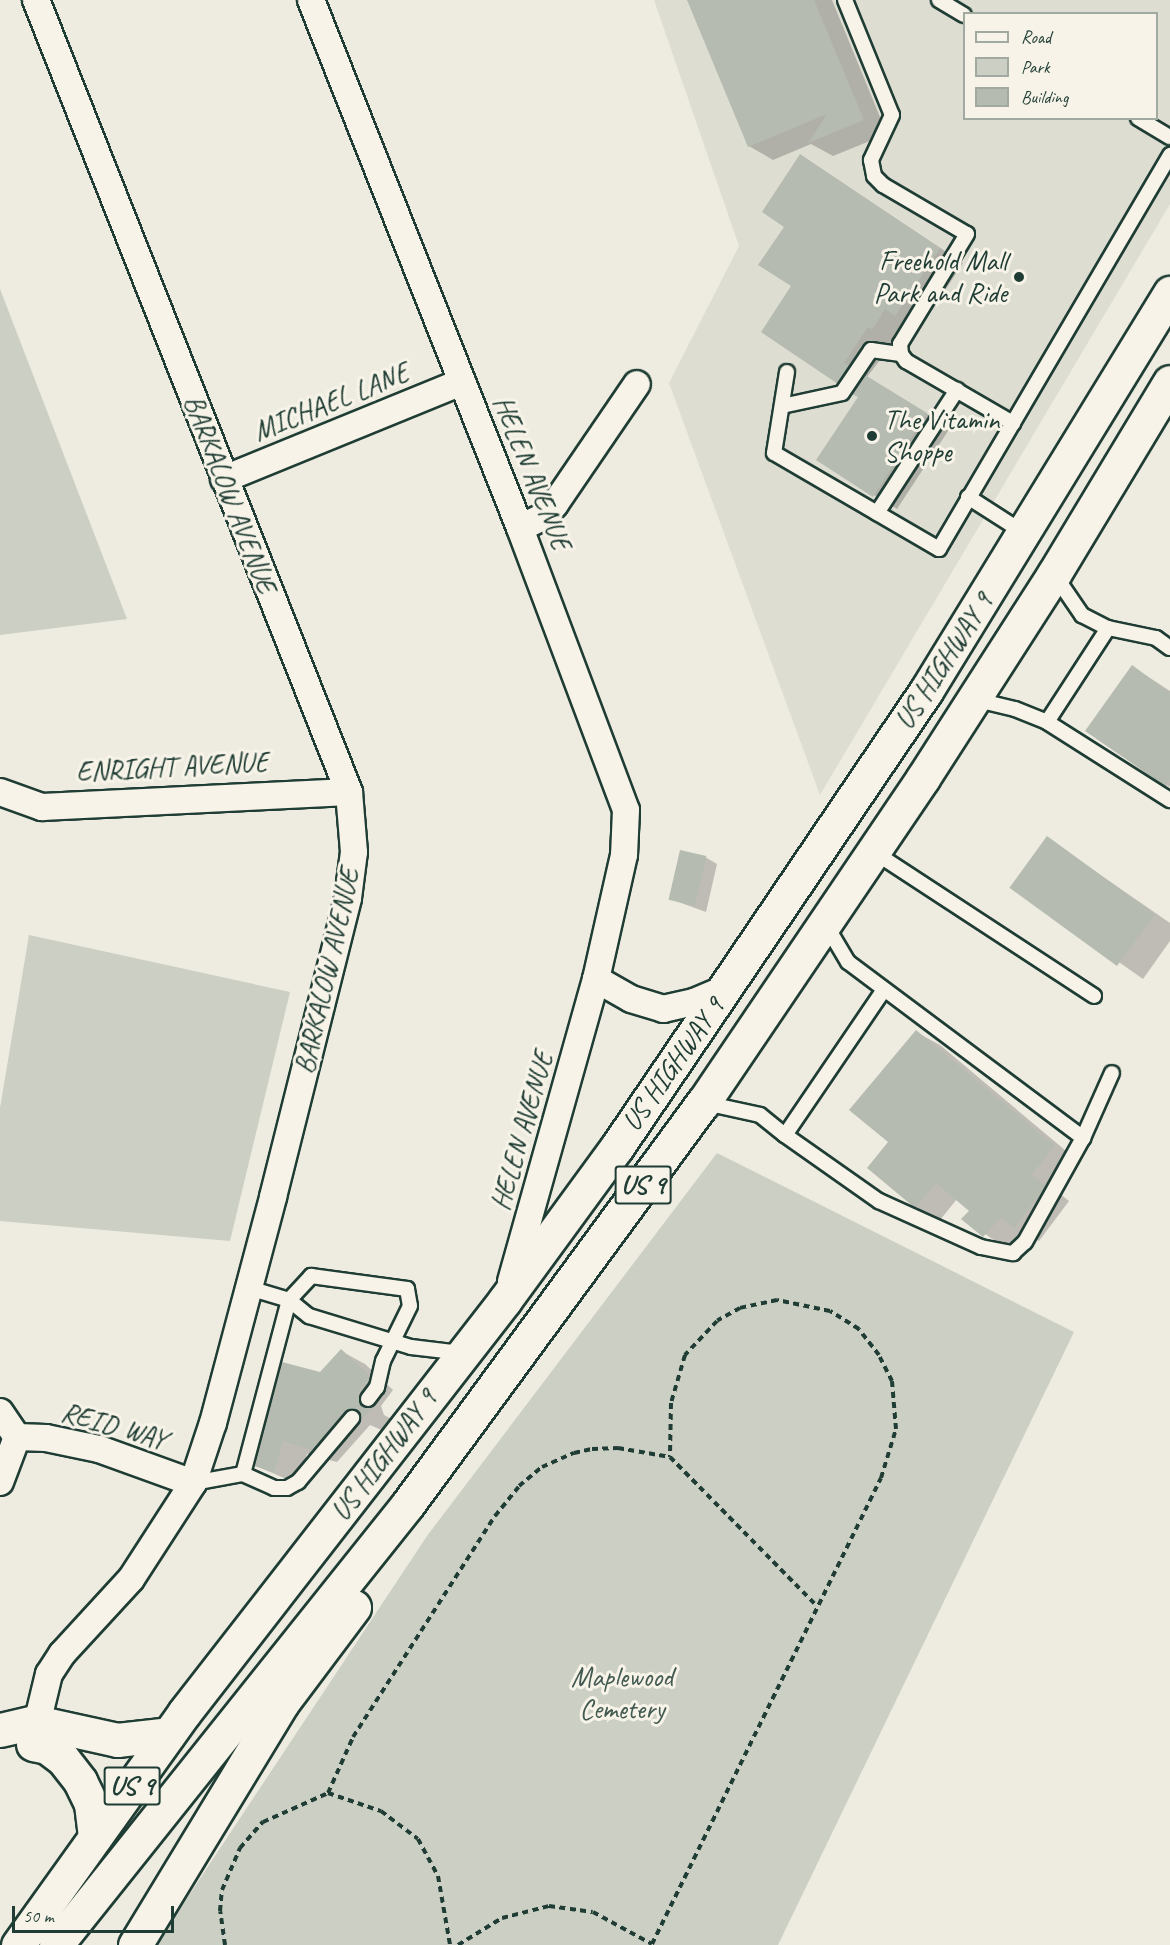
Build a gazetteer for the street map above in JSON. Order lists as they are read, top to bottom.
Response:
{
  "streets": {
    "main road": ["US HIGHWAY 9", "US 9"],
    "street": [
      "MICHAEL LANE",
      "HELEN AVENUE",
      "BARKALOW AVENUE",
      "ENRIGHT AVENUE",
      "REID WAY"
    ]
  },
  "crossings": [
    ["MICHAEL LANE", "HELEN AVENUE"],
    ["MICHAEL LANE", "BARKALOW AVENUE"],
    ["HELEN AVENUE", "US HIGHWAY 9"],
    ["BARKALOW AVENUE", "ENRIGHT AVENUE"],
    ["BARKALOW AVENUE", "REID WAY"]
  ],
  "parks": ["Maplewood Cemetery"],
  "places": ["Freehold Mall Park and Ride", "The Vitamin Shoppe"],
  "legend": ["Road", "Park", "Building"],
  "scale_bar": "50 m"
}
